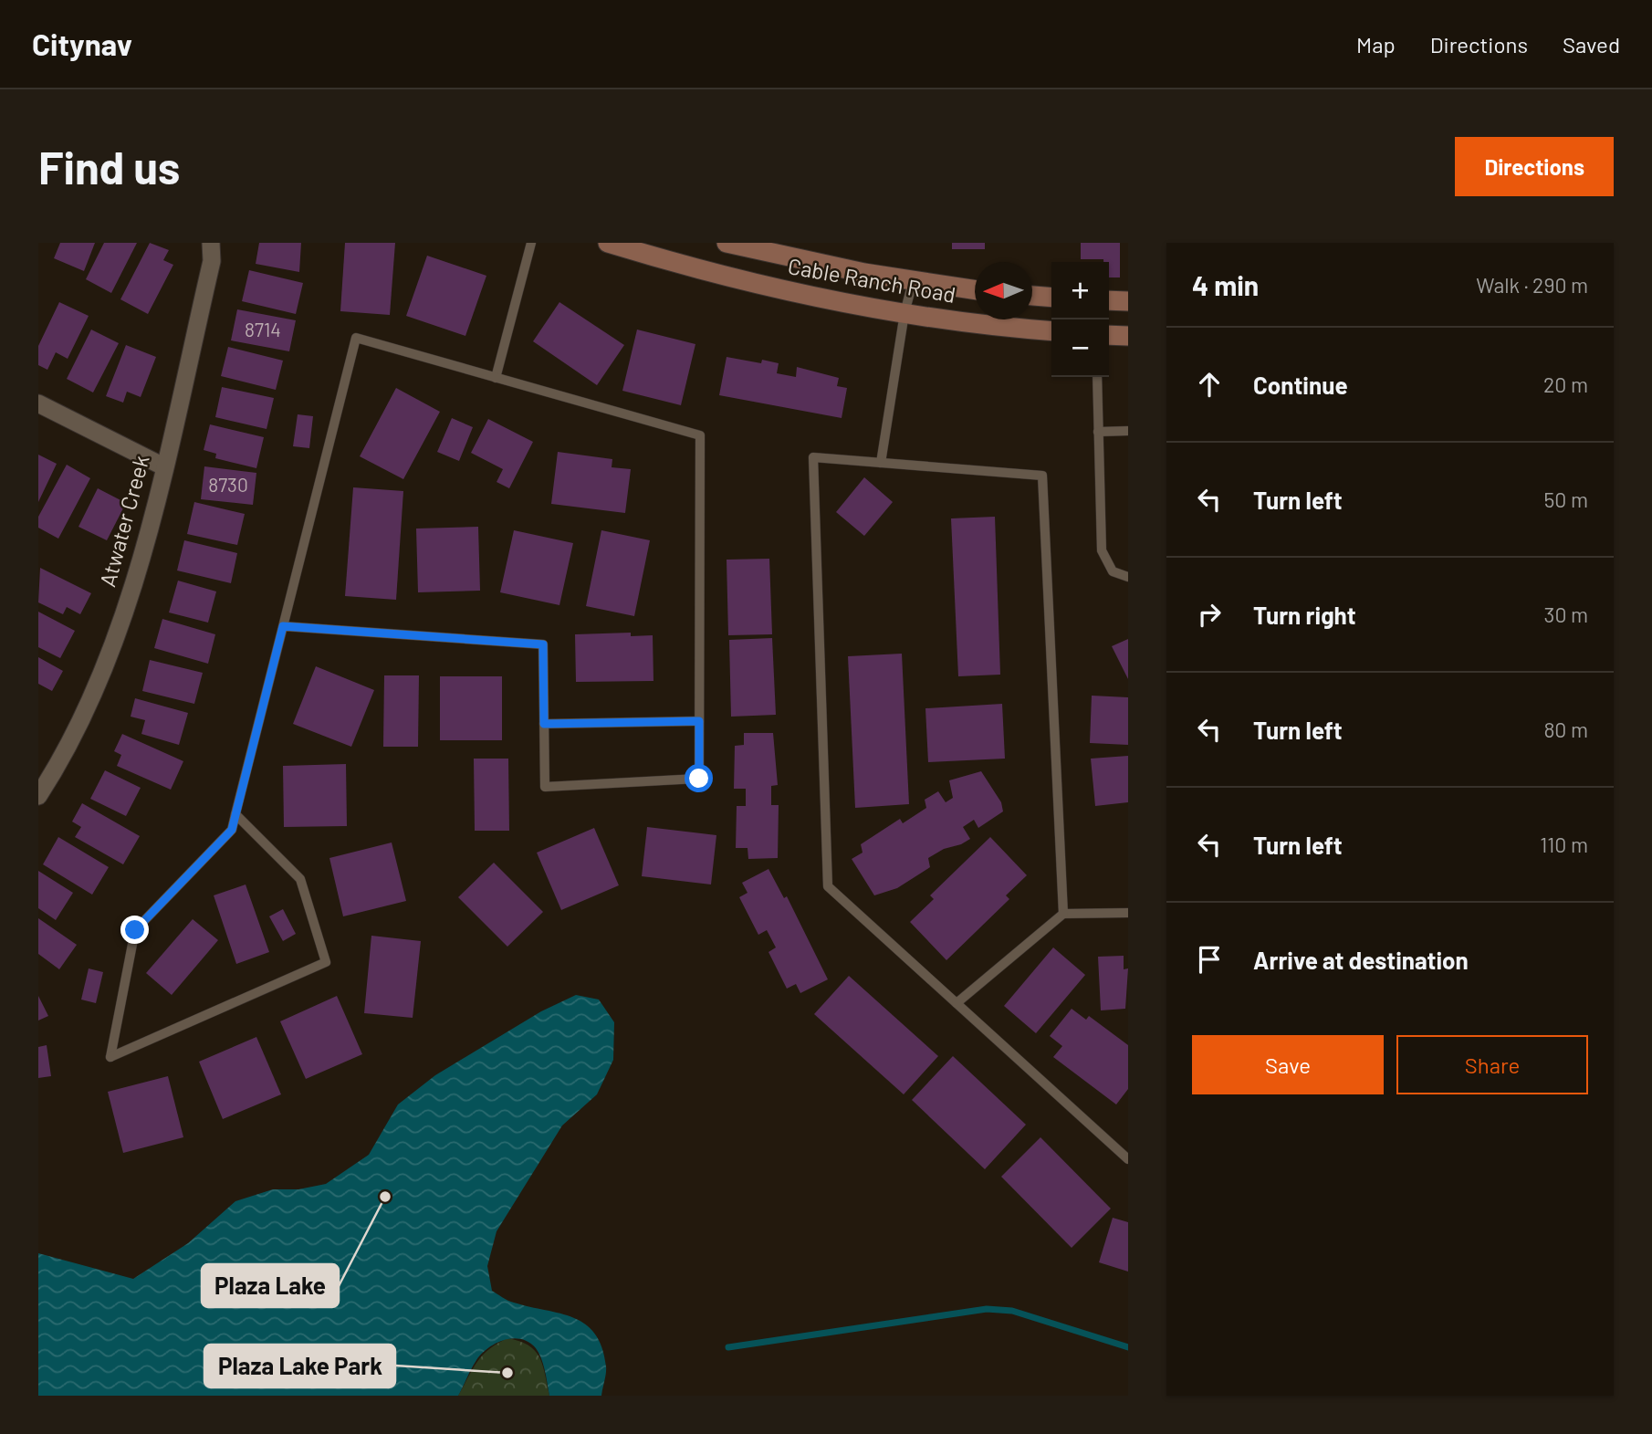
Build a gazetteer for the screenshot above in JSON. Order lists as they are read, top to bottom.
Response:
{
  "streets": {
    "street": ["Cable Ranch Road", "Atwater Creek"]
  },
  "places": ["Plaza Lake", "Plaza Lake Park"],
  "house_numbers": ["8714", "8730"],
  "north": "left",
  "page": {
    "header": "Citynav",
    "nav": ["Map", "Directions", "Saved"],
    "buttons": [
      "Directions",
      ["Save", "Share"]
    ],
    "title": "Find us",
    "heading": ["4 min", "Walk · 290 m"],
    "map_buttons": ["+", "−"],
    "list": [
      ["Continue", "20 m"],
      ["Turn left", "50 m"],
      ["Turn right", "30 m"],
      ["Turn left", "80 m"],
      ["Turn left", "110 m"],
      "Arrive at destination"
    ]
  }
}
